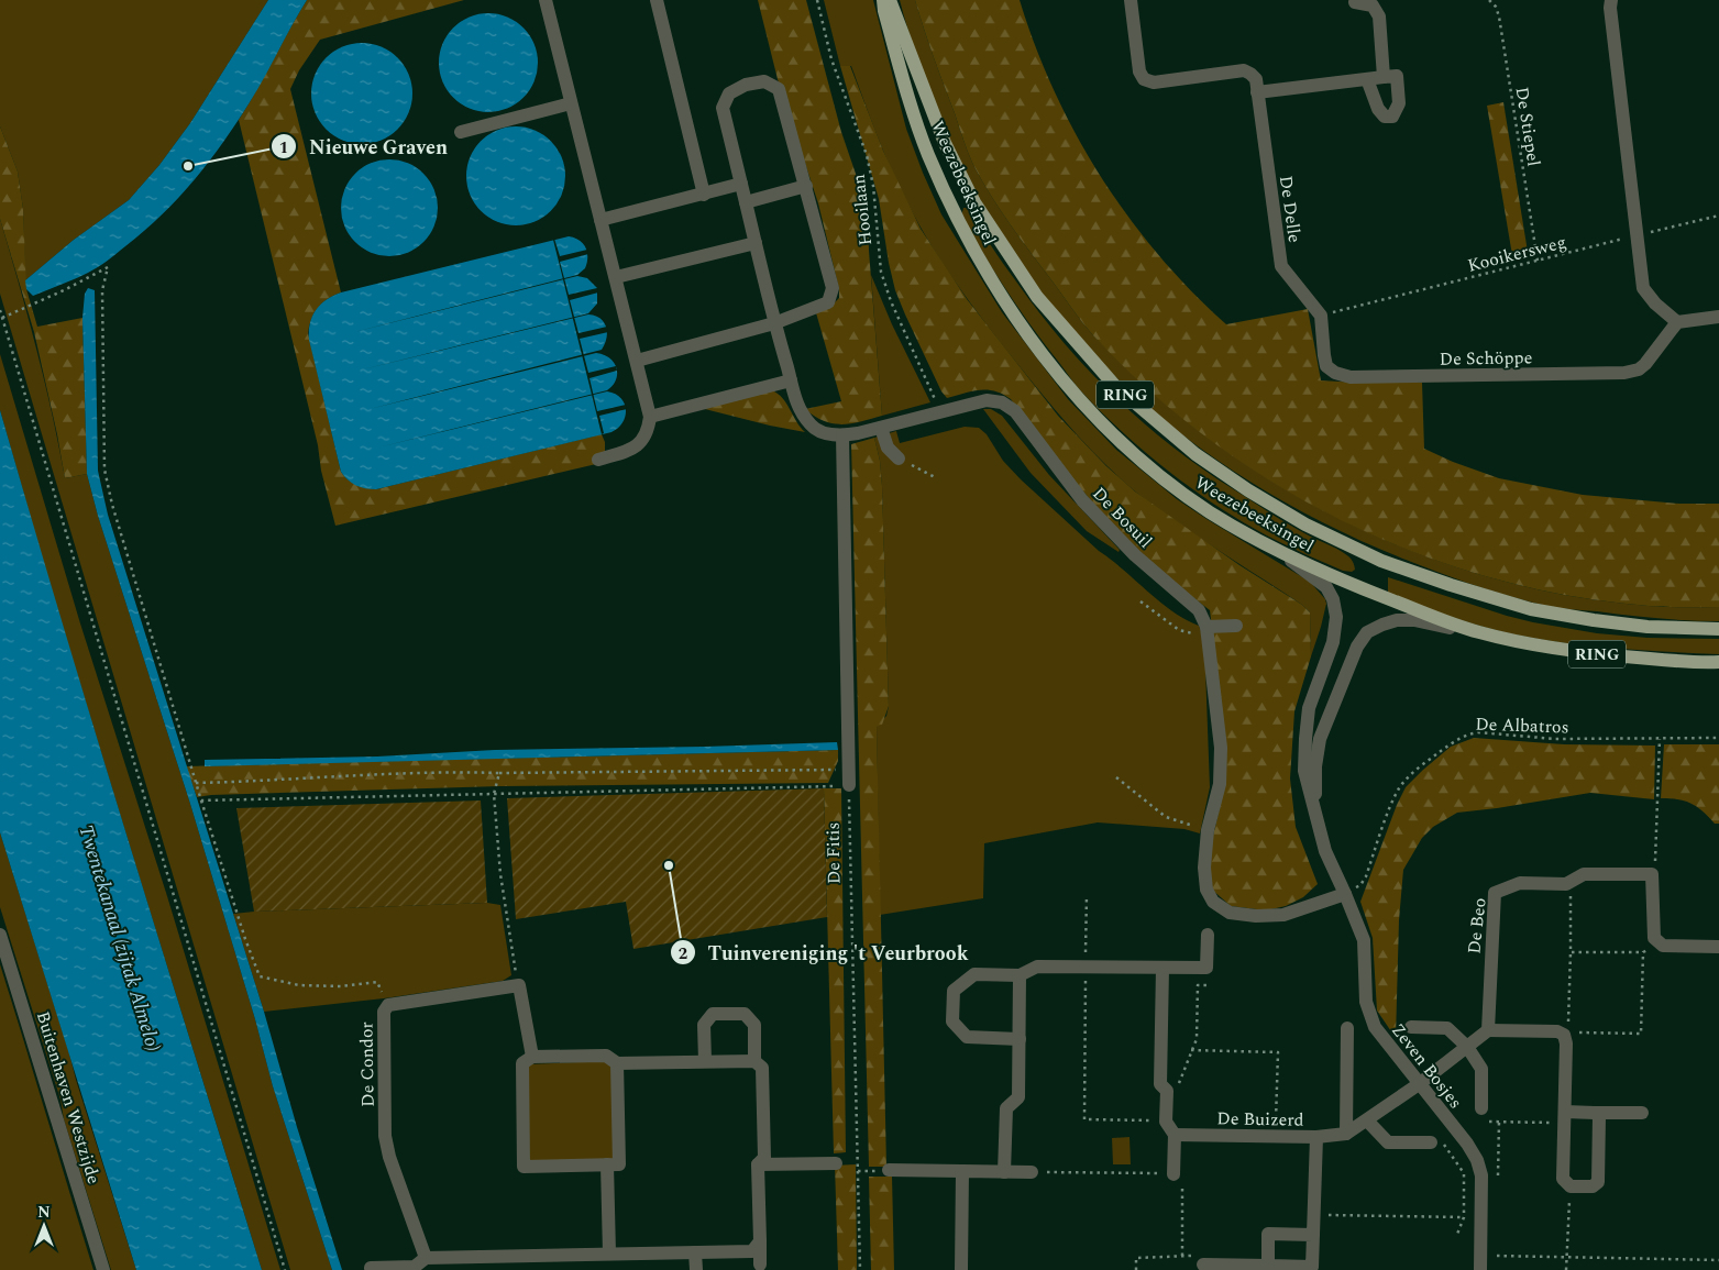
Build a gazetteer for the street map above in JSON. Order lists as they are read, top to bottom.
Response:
{
  "streets": {
    "main road": ["Weezebeeksingel", "RING"],
    "street": [
      "De Delle",
      "De Schöppe",
      "De Bosuil",
      "De Beo",
      "De Condor",
      "Zeven Bosjes",
      "Buitenhaven Westzijde",
      "De Buizerd"
    ],
    "path": [
      "De Stiepel",
      "Hooilaan",
      "Kooikersweg",
      "De Albatros",
      "De Fitis"
    ]
  },
  "crossings": [
    ["De Stiepel", "Kooikersweg"],
    ["Weezebeeksingel", "Zeven Bosjes"],
    ["De Delle", "Kooikersweg"],
    ["De Delle", "De Schöppe"],
    ["Hooilaan", "De Bosuil"],
    ["Kooikersweg", "De Schöppe"],
    ["De Bosuil", "De Albatros"],
    ["De Bosuil", "Zeven Bosjes"],
    ["De Albatros", "Zeven Bosjes"],
    ["Zeven Bosjes", "De Buizerd"]
  ],
  "water": ["Twentekanaal (zijtak Almelo)"],
  "places": ["Nieuwe Graven", "Tuinvereniging 't Veurbrook"],
  "north": "top"
}
